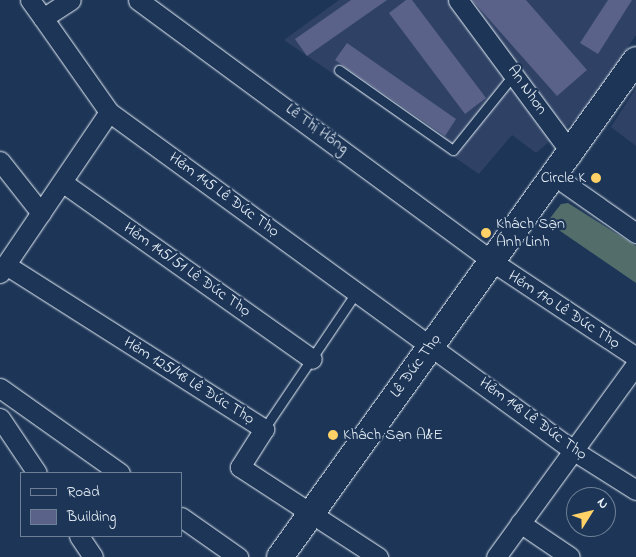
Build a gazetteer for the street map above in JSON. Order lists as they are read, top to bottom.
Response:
{
  "streets": {
    "street": [
      "An Nhơn",
      "Lê Thị Hồng",
      "Hẻm 145 Lê Đức Thọ",
      "Hẻm 145/51 Lê Đức Thọ",
      "Hẻm 170 Lê Đức Thọ",
      "Lê Đức Thọ",
      "Hẻm 125/48 Lê Đức Thọ",
      "Hẻm 148 Lê Đức Thọ"
    ]
  },
  "crossings": [
    ["An Nhơn", "Lê Đức Thọ"],
    ["Lê Thị Hồng", "Hẻm 170 Lê Đức Thọ"],
    ["Lê Thị Hồng", "Lê Đức Thọ"],
    ["Hẻm 145 Lê Đức Thọ", "Lê Đức Thọ"],
    ["Hẻm 145 Lê Đức Thọ", "Hẻm 148 Lê Đức Thọ"],
    ["Hẻm 170 Lê Đức Thọ", "Lê Đức Thọ"],
    ["Lê Đức Thọ", "Hẻm 125/48 Lê Đức Thọ"],
    ["Lê Đức Thọ", "Hẻm 148 Lê Đức Thọ"]
  ],
  "places": ["Circle K", "Khách Sạn Ánh Linh", "Khách Sạn A&E"],
  "legend": ["Road", "Building"],
  "north": "top right"
}
